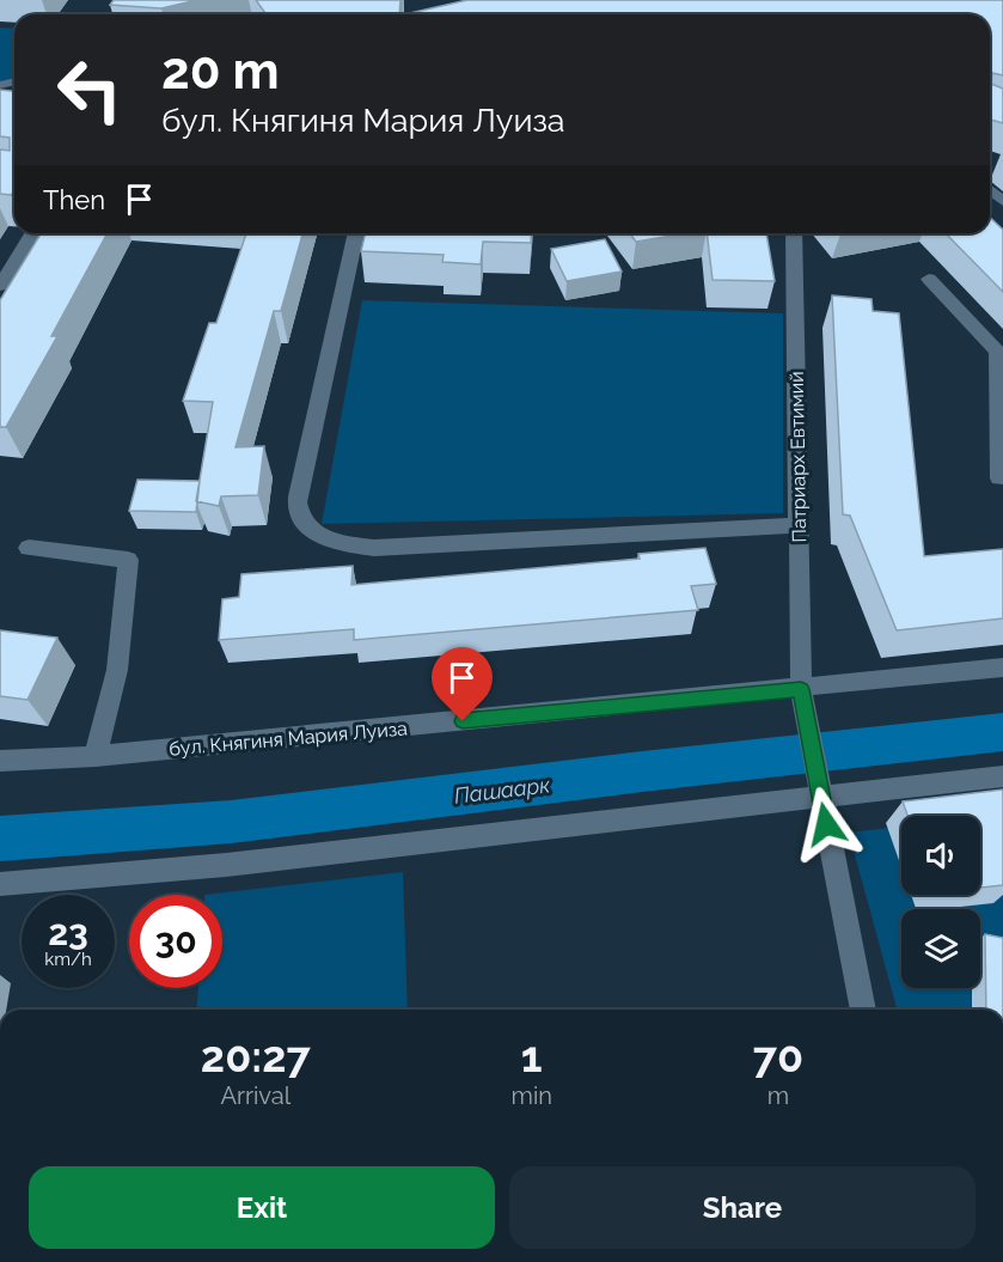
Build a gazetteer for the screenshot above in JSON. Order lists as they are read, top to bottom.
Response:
{
  "streets": {
    "street": ["Патриарх Евтимий", "бул. Княгиня Мария Луиза"]
  },
  "crossings": [
    ["Патриарх Евтимий", "бул. Княгиня Мария Луиза"]
  ],
  "water": ["Пашаарк"],
  "page": {
    "turn": ["20 m", "бул. Княгиня Мария Луиза"],
    "then": "Then",
    "speed": "23 km/h",
    "limit": "30",
    "eta": [
      "20:27",
      "Arrival",
      "1",
      "min",
      "70",
      "m"
    ],
    "buttons": ["Exit", "Share"]
  }
}
